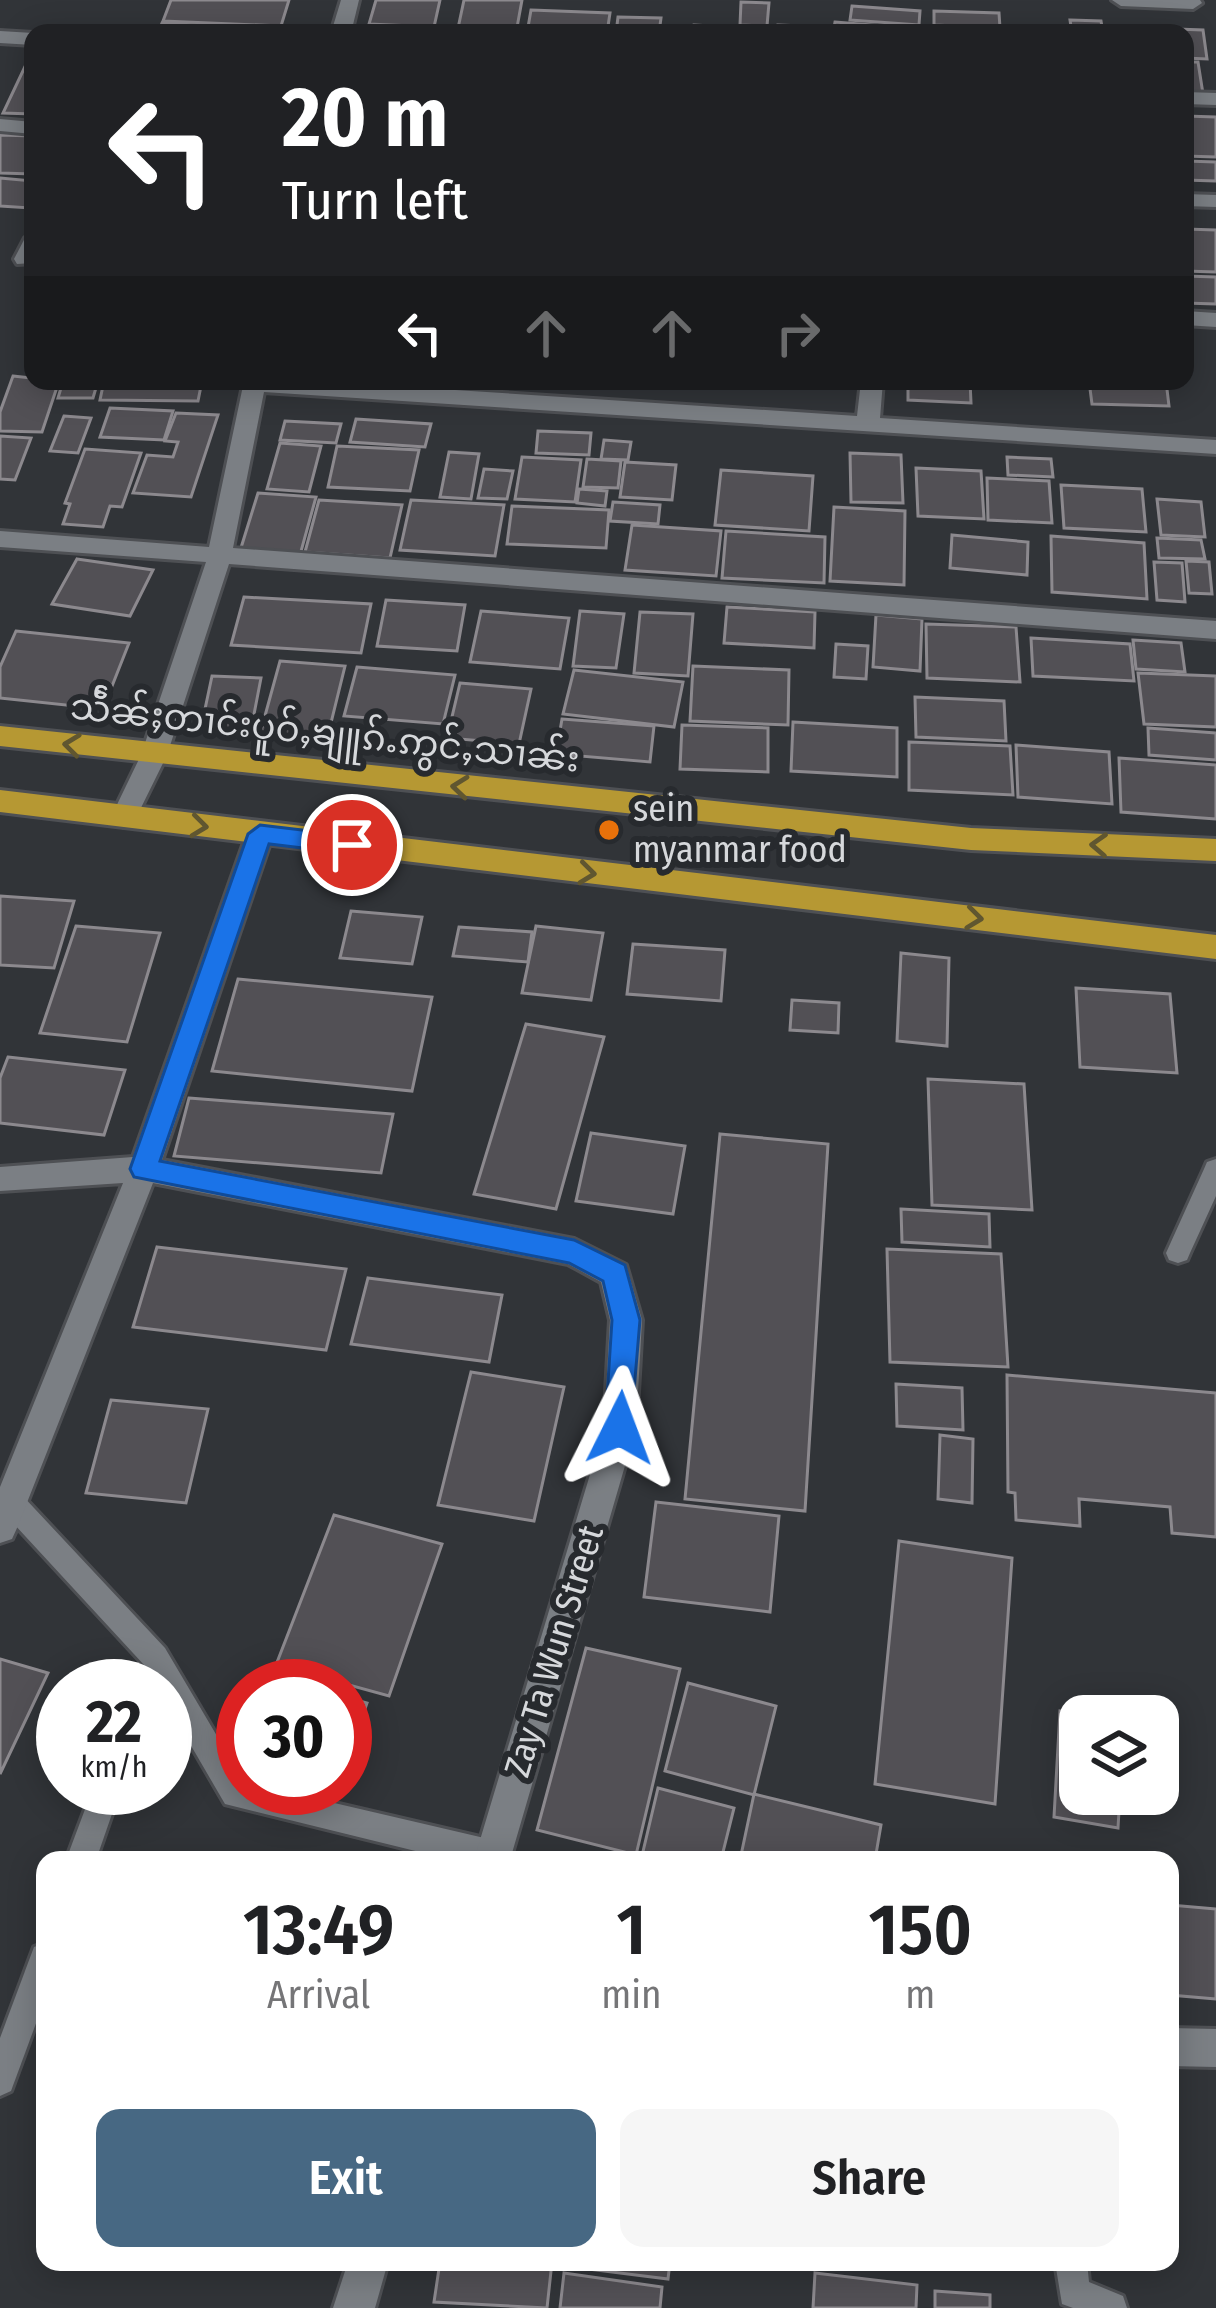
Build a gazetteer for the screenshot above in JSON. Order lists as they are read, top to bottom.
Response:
{
  "streets": {
    "highway": ["သဵႅၼ်ႈတၢင်းပူဝ်ႇၶျူၵ်ႉဢွင်ႇသၢၼ်း"],
    "street": ["Zay Ta Wun Street"]
  },
  "places": ["sein myanmar food"],
  "page": {
    "turn": ["20 m", "Turn left"],
    "speed": "22 km/h",
    "limit": "30",
    "eta": [
      "13:49",
      "Arrival",
      "1",
      "min",
      "150",
      "m"
    ],
    "buttons": ["Exit", "Share"]
  }
}
